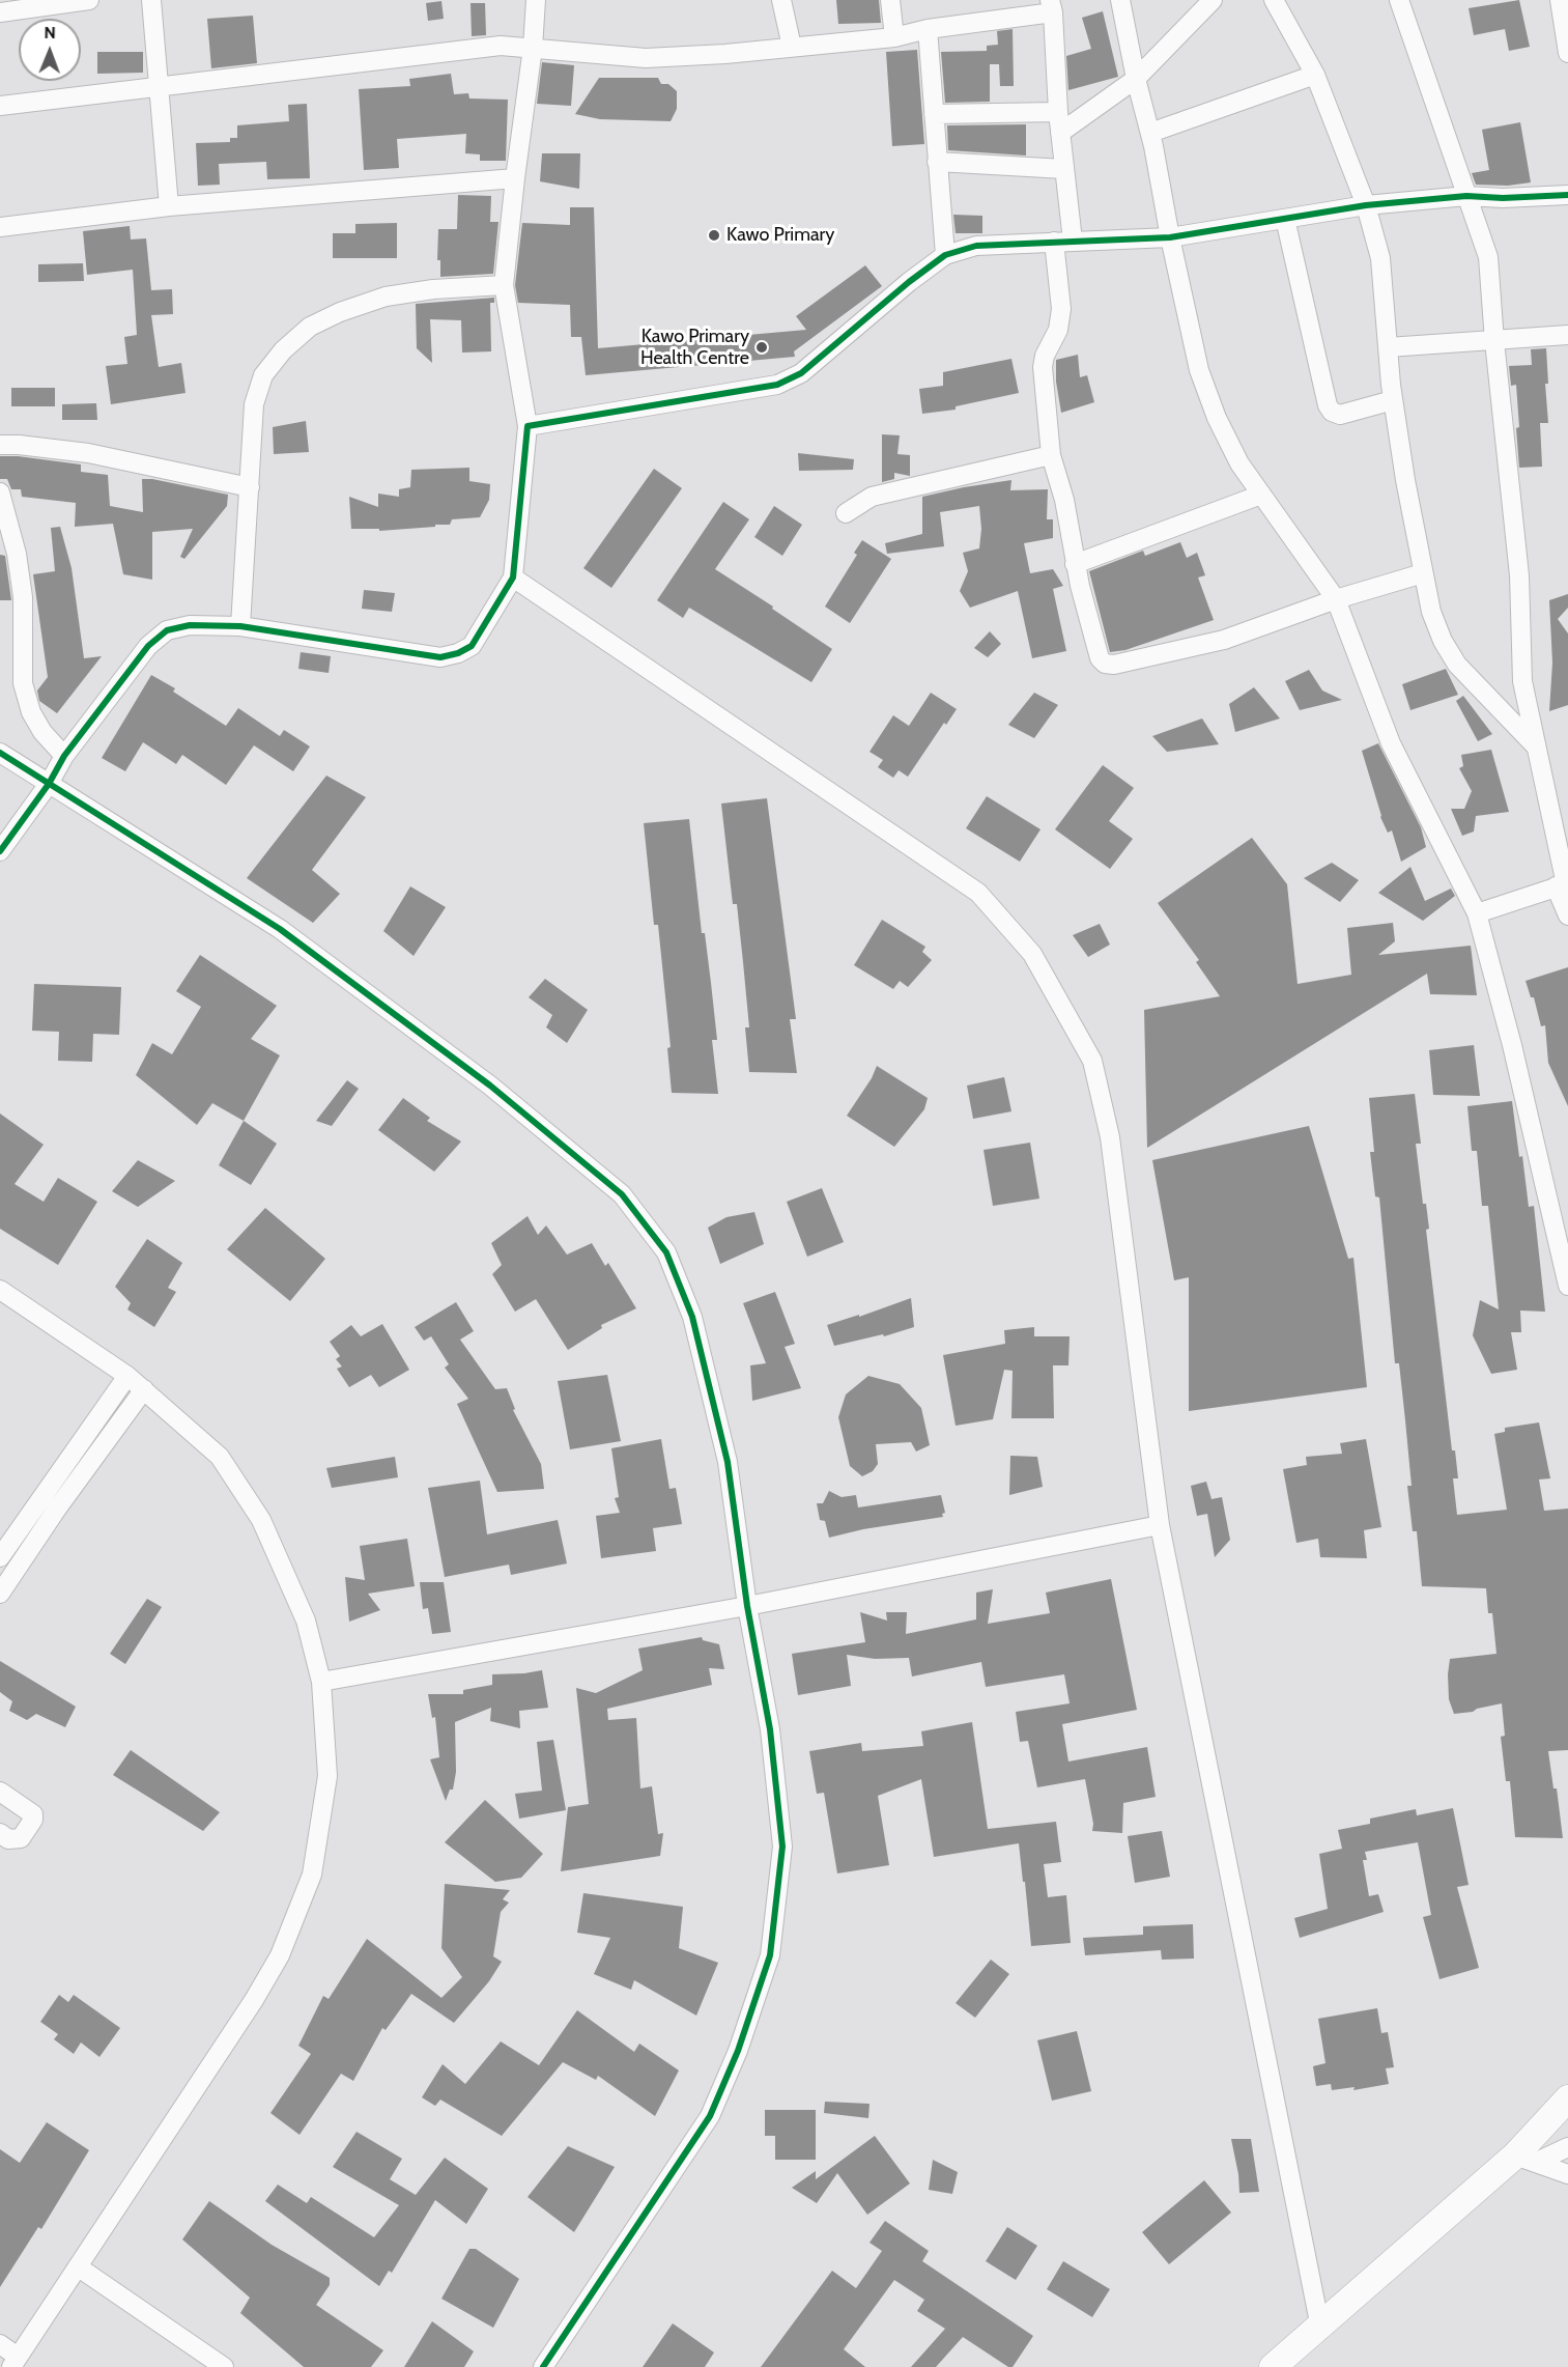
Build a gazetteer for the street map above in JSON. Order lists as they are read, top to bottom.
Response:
{
  "places": ["Kawo Primary", "Kawo Primary Health Centre"],
  "north": "top"
}
